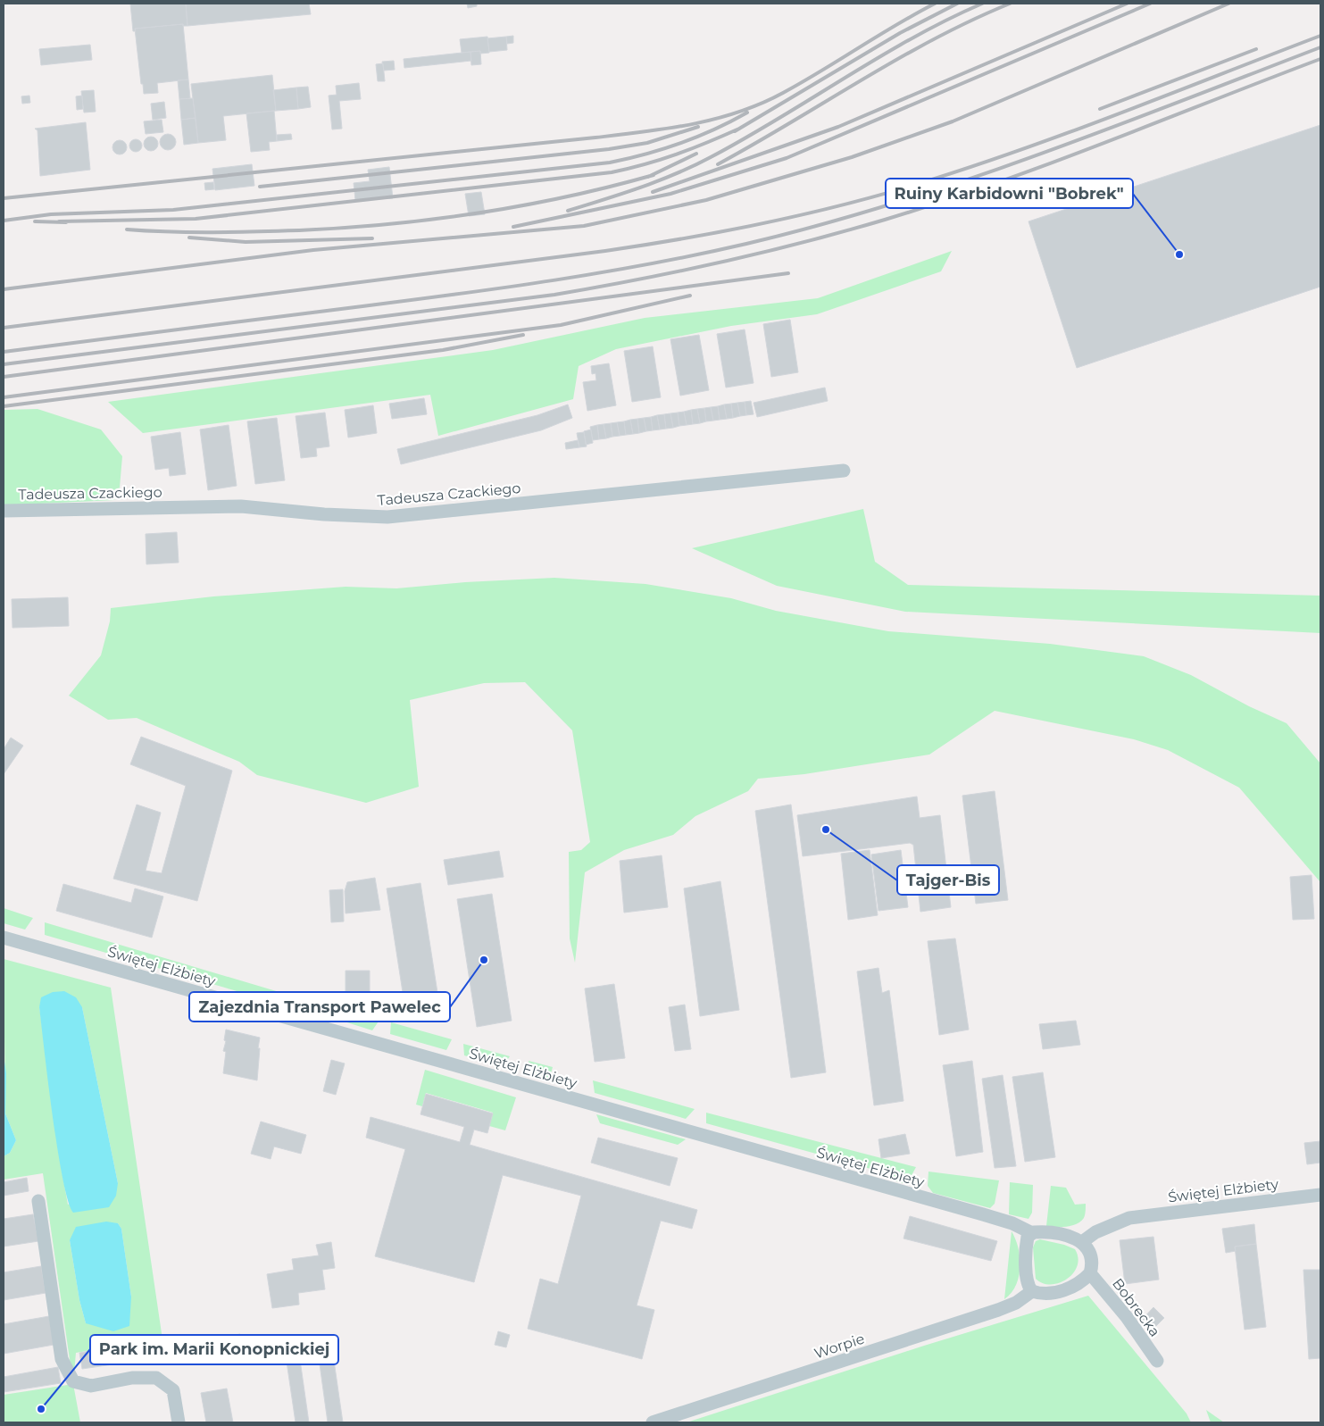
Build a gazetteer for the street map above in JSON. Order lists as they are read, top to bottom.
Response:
{
  "streets": {
    "street": [
      "Tadeusza Czackiego",
      "Świętej Elżbiety",
      "Bobrecka",
      "Worpie"
    ]
  },
  "crossings": [
    ["Świętej Elżbiety", "Bobrecka"],
    ["Świętej Elżbiety", "Worpie"],
    ["Bobrecka", "Worpie"]
  ],
  "places": [
    "Ruiny Karbidowni \"Bobrek\"",
    "Tajger-Bis",
    "Zajezdnia Transport Pawelec",
    "Park im. Marii Konopnickiej"
  ]
}
